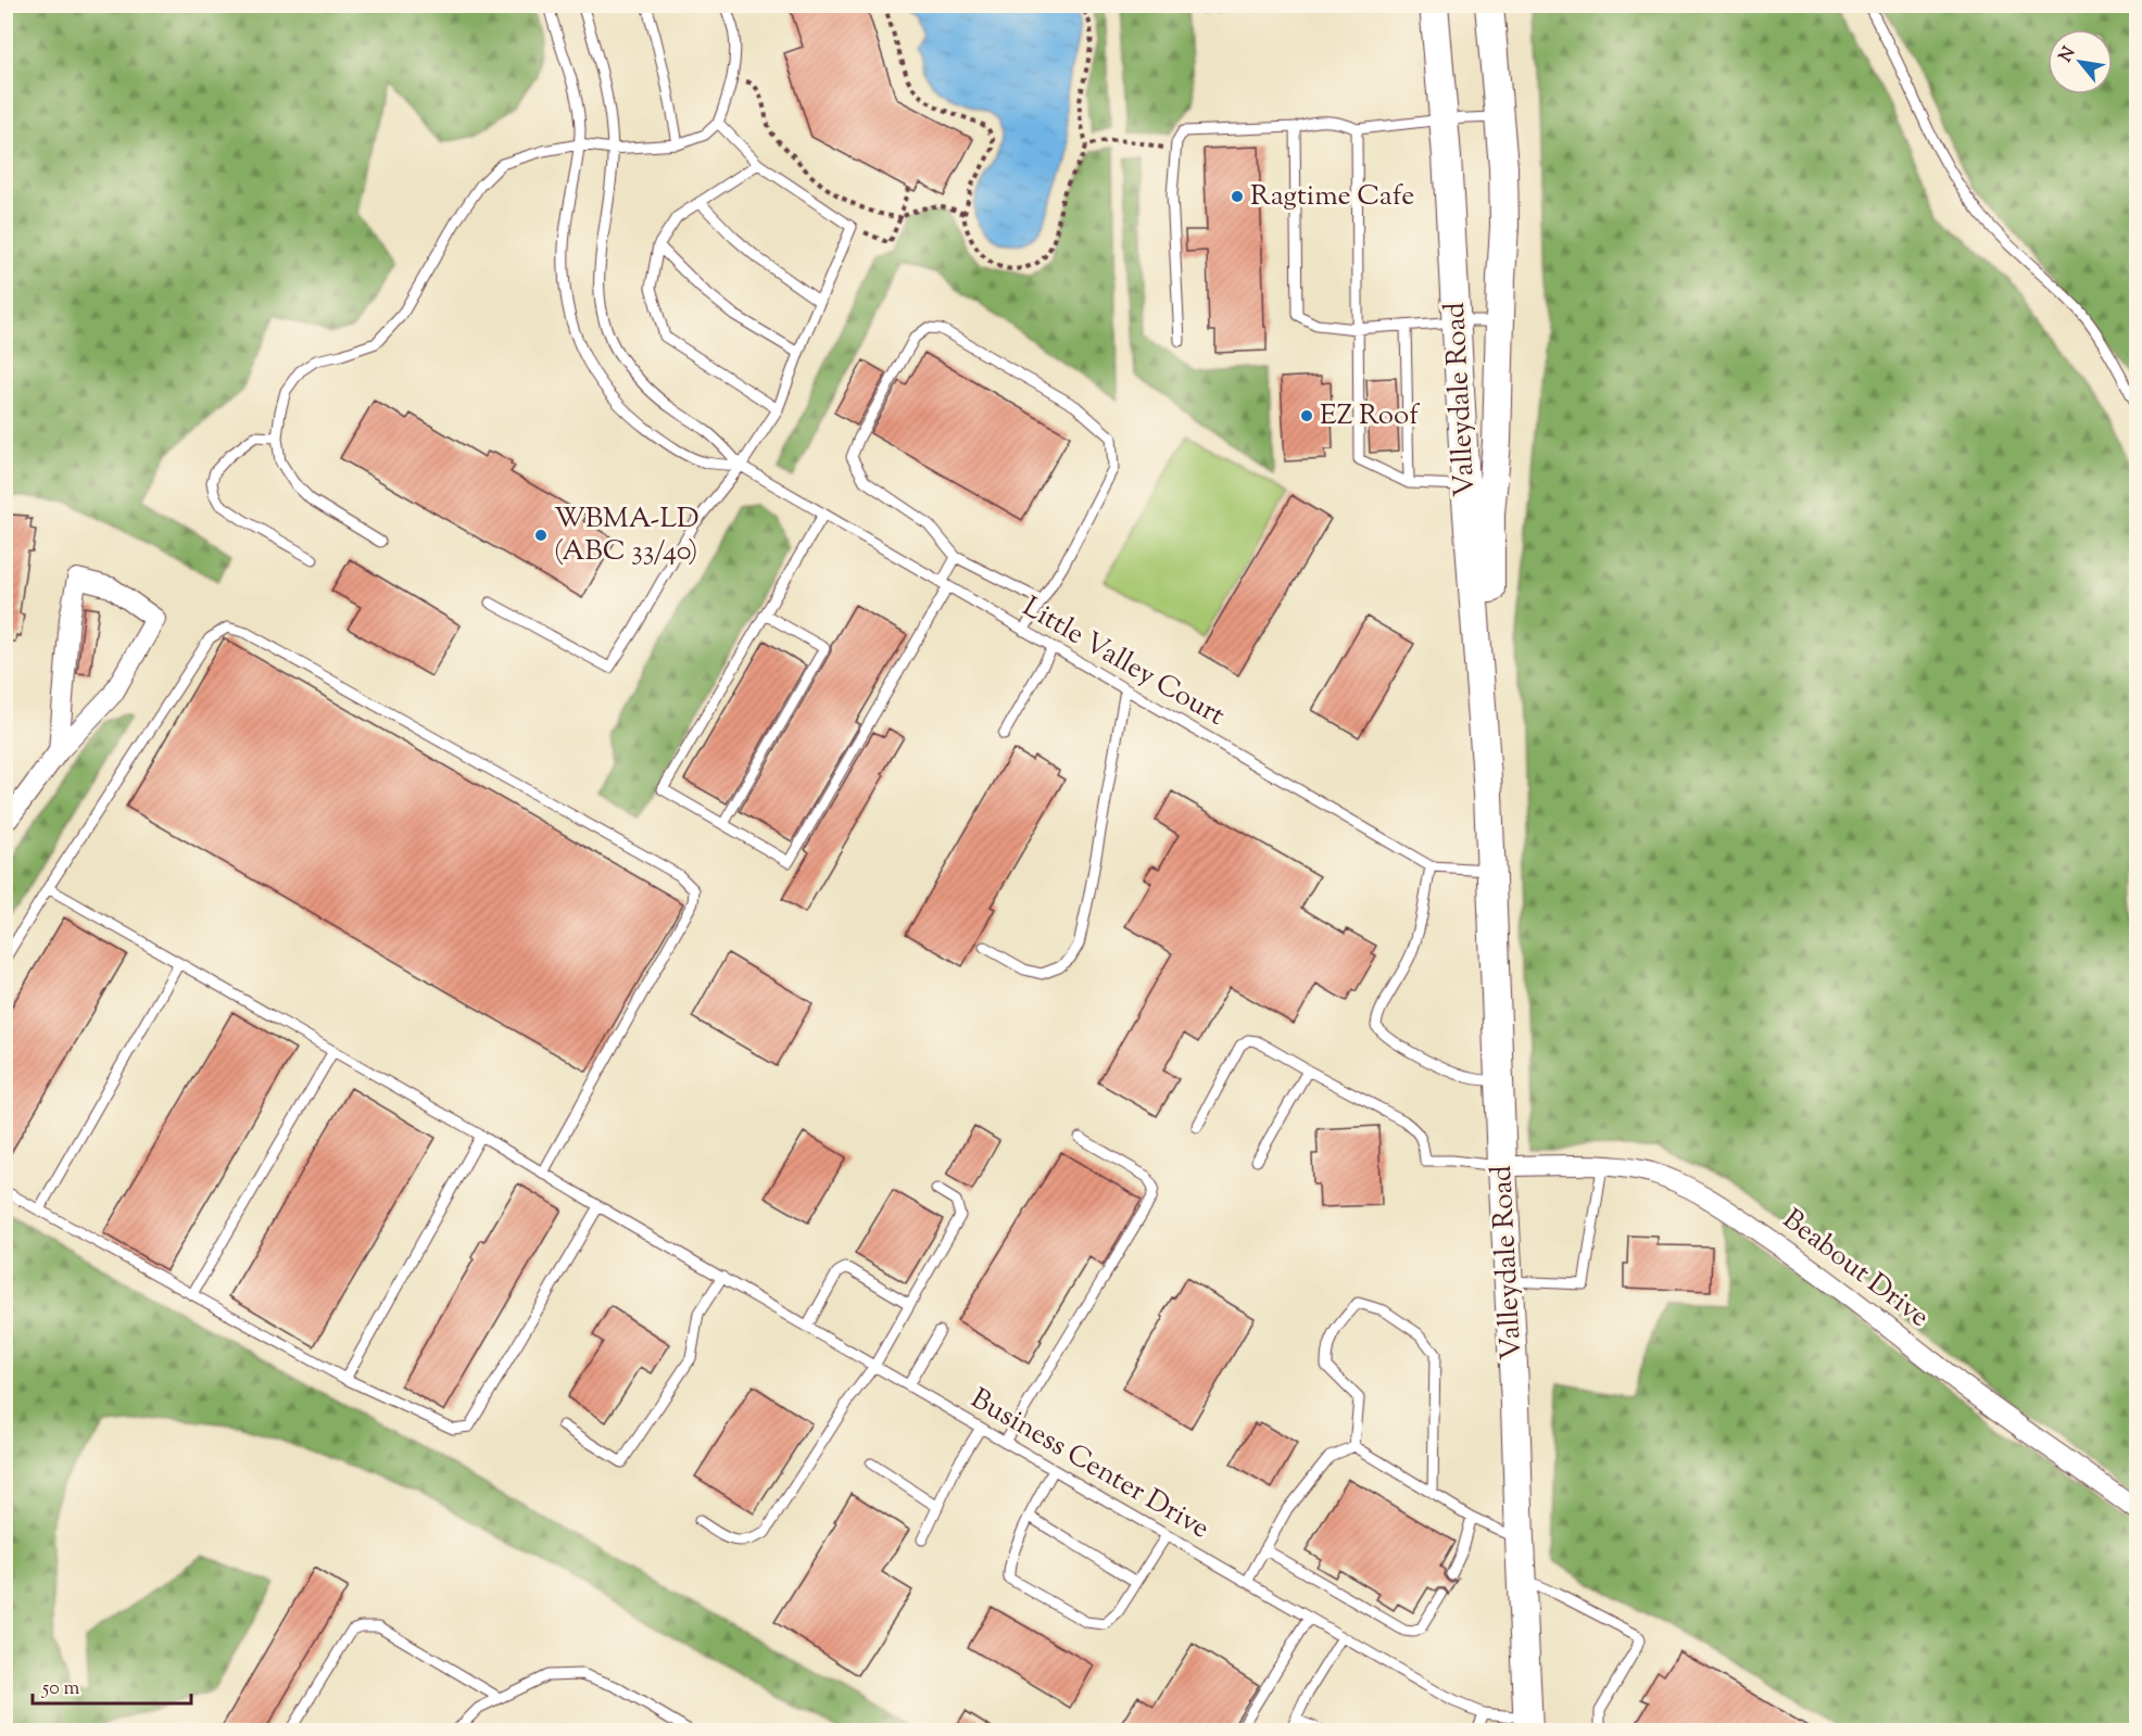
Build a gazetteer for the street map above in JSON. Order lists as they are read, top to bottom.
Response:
{
  "streets": {
    "main road": ["Valleydale Road"],
    "street": ["Beabout Drive"],
    "lane": ["Little Valley Court", "Business Center Drive"]
  },
  "crossings": [
    ["Valleydale Road", "Little Valley Court"],
    ["Valleydale Road", "Beabout Drive"],
    ["Valleydale Road", "Business Center Drive"]
  ],
  "places": ["Ragtime Cafe", "EZ Roof", "WBMA-LD (ABC 33/40)"],
  "scale_bar": "50 m",
  "north": "top left"
}
